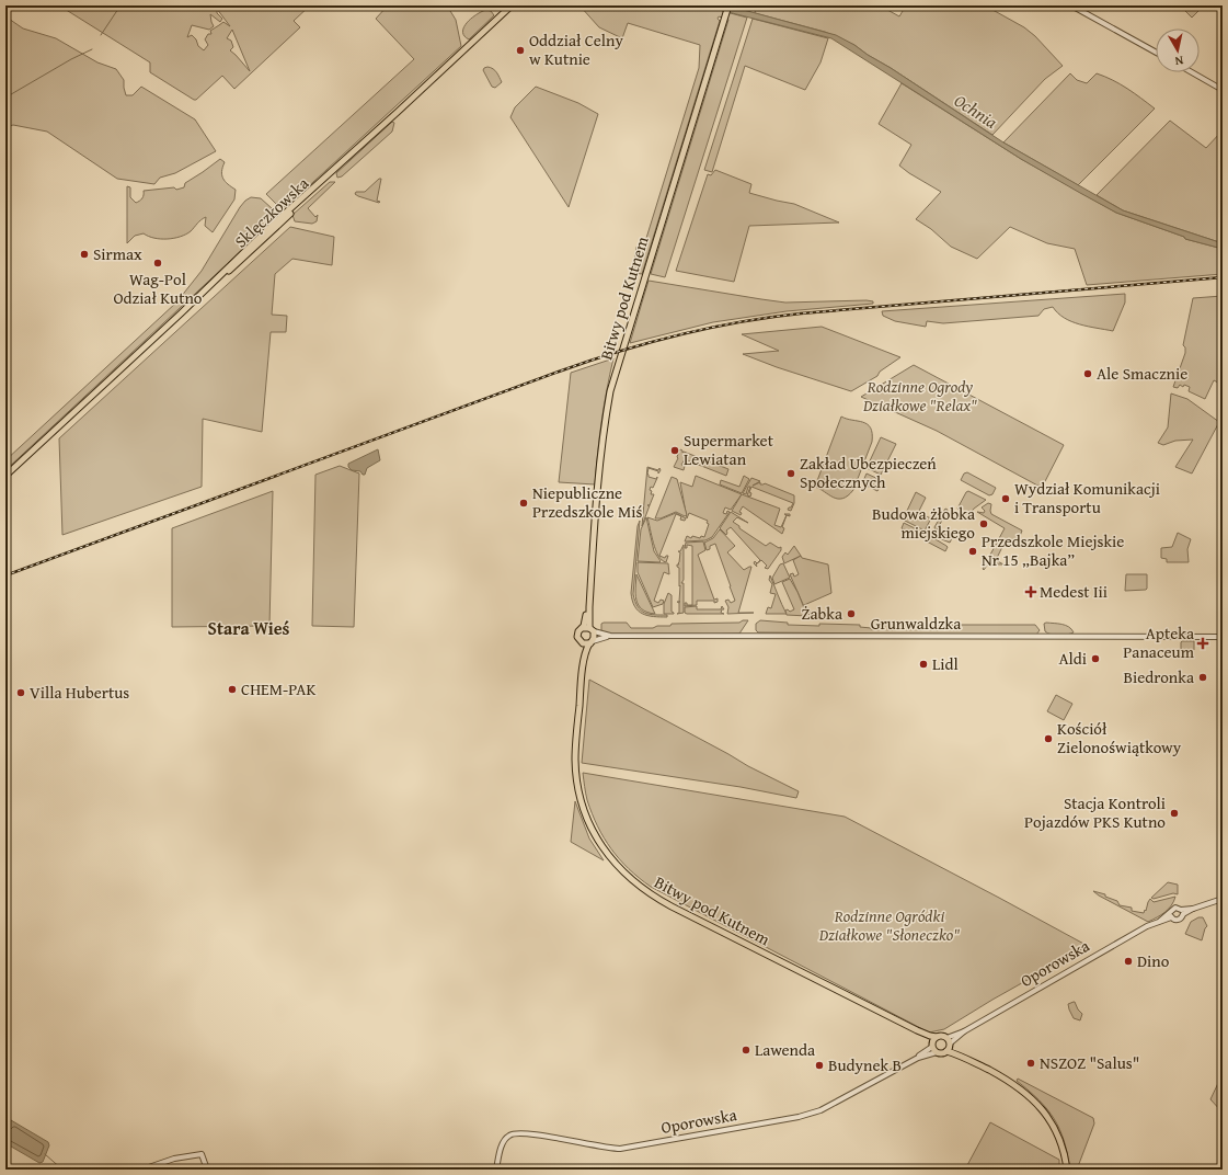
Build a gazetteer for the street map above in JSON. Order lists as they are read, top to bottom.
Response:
{
  "streets": {
    "main road": ["Sklęczkowska", "Bitwy pod Kutnem"],
    "street": ["Grunwaldzka", "Oporowska"]
  },
  "crossings": [
    ["Bitwy pod Kutnem", "Grunwaldzka"],
    ["Bitwy pod Kutnem", "Oporowska"]
  ],
  "districts": ["Stara Wieś"],
  "water": ["Ochnia"],
  "parks": ["Rodzinne Ogrody Działkowe \"Relax\"", "Rodzinne Ogródki Działkowe \"Słoneczko\""],
  "places": {
    "other": [
      "Oddział Celny w Kutnie",
      "Sirmax",
      "Wag-Pol Odział Kutno",
      "Ale Smacznie",
      "Supermarket Lewiatan",
      "Zakład Ubezpieczeń Społecznych",
      "Wydział Komunikacji i Transportu",
      "Niepubliczne Przedszkole Miś",
      "Budowa żłobka miejskiego",
      "Przedszkole Miejskie Nr 15 „Bajka”",
      "Żabka",
      "Aldi",
      "Lidl",
      "Biedronka",
      "CHEM-PAK",
      "Villa Hubertus",
      "Kościół Zielonoświątkowy",
      "Stacja Kontroli Pojazdów PKS Kutno",
      "Dino",
      "Lawenda",
      "NSZOZ \"Salus\"",
      "Budynek B"
    ],
    "health": ["Medest Iii", "Apteka Panaceum"]
  },
  "north": "bottom"
}
